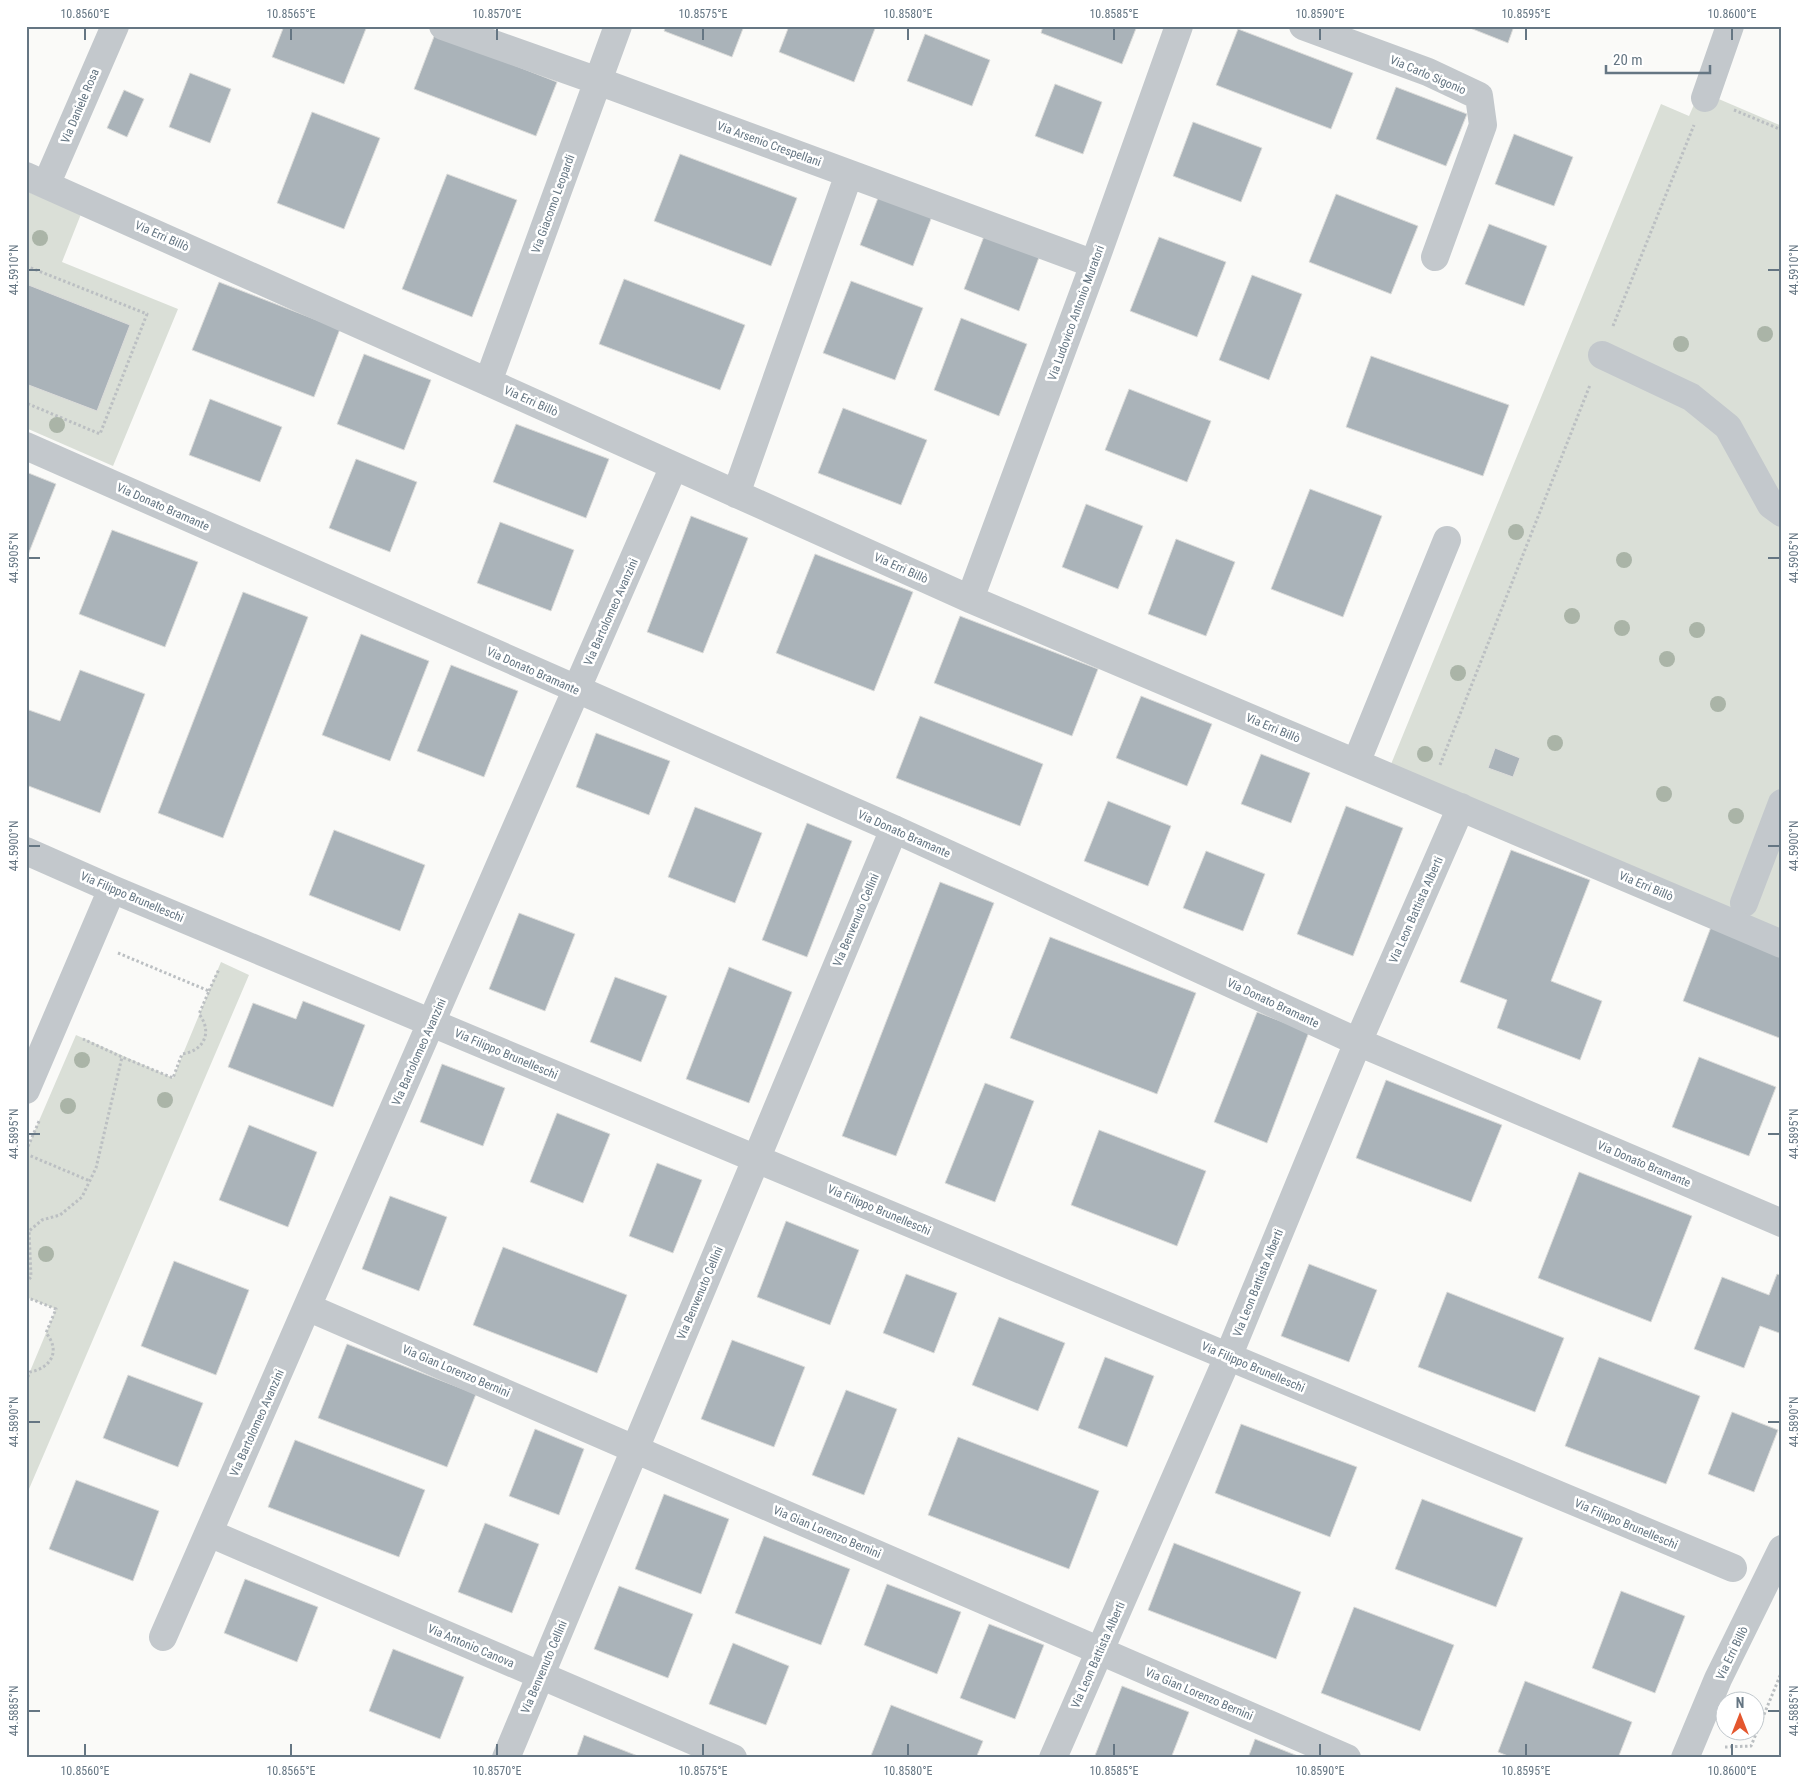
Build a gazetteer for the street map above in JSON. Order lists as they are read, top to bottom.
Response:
{
  "streets": {
    "street": [
      "Via Carlo Sigonio",
      "Via Daniele Rosa",
      "Via Arsenio Crespellani",
      "Via Giacomo Leopardi",
      "Via Erri Billò",
      "Via Ludovico Antonio Muratori",
      "Via Donato Bramante",
      "Via Bartolomeo Avanzini",
      "Via Filippo Brunelleschi",
      "Via Leon Battista Alberti",
      "Via Benvenuto Cellini",
      "Via Gian Lorenzo Bernini",
      "Via Antonio Canova"
    ]
  },
  "crossings": [
    ["Via Daniele Rosa", "Via Erri Billò"],
    ["Via Arsenio Crespellani", "Via Giacomo Leopardi"],
    ["Via Arsenio Crespellani", "Via Ludovico Antonio Muratori"],
    ["Via Giacomo Leopardi", "Via Erri Billò"],
    ["Via Erri Billò", "Via Ludovico Antonio Muratori"],
    ["Via Erri Billò", "Via Bartolomeo Avanzini"],
    ["Via Erri Billò", "Via Leon Battista Alberti"],
    ["Via Donato Bramante", "Via Bartolomeo Avanzini"],
    ["Via Donato Bramante", "Via Leon Battista Alberti"],
    ["Via Donato Bramante", "Via Benvenuto Cellini"],
    ["Via Bartolomeo Avanzini", "Via Filippo Brunelleschi"],
    ["Via Bartolomeo Avanzini", "Via Gian Lorenzo Bernini"],
    ["Via Bartolomeo Avanzini", "Via Antonio Canova"],
    ["Via Filippo Brunelleschi", "Via Leon Battista Alberti"],
    ["Via Filippo Brunelleschi", "Via Benvenuto Cellini"],
    ["Via Leon Battista Alberti", "Via Gian Lorenzo Bernini"],
    ["Via Benvenuto Cellini", "Via Gian Lorenzo Bernini"],
    ["Via Benvenuto Cellini", "Via Antonio Canova"]
  ],
  "scale_bar": "20 m",
  "north": "top",
  "coordinates": [
    "10.8560°E",
    "10.8565°E",
    "10.8570°E",
    "10.8575°E",
    "10.8580°E",
    "10.8585°E",
    "10.8590°E",
    "10.8595°E",
    "10.8600°E",
    "44.5910°N",
    "44.5905°N",
    "44.5900°N",
    "44.5895°N",
    "44.5890°N",
    "44.5885°N"
  ]
}
